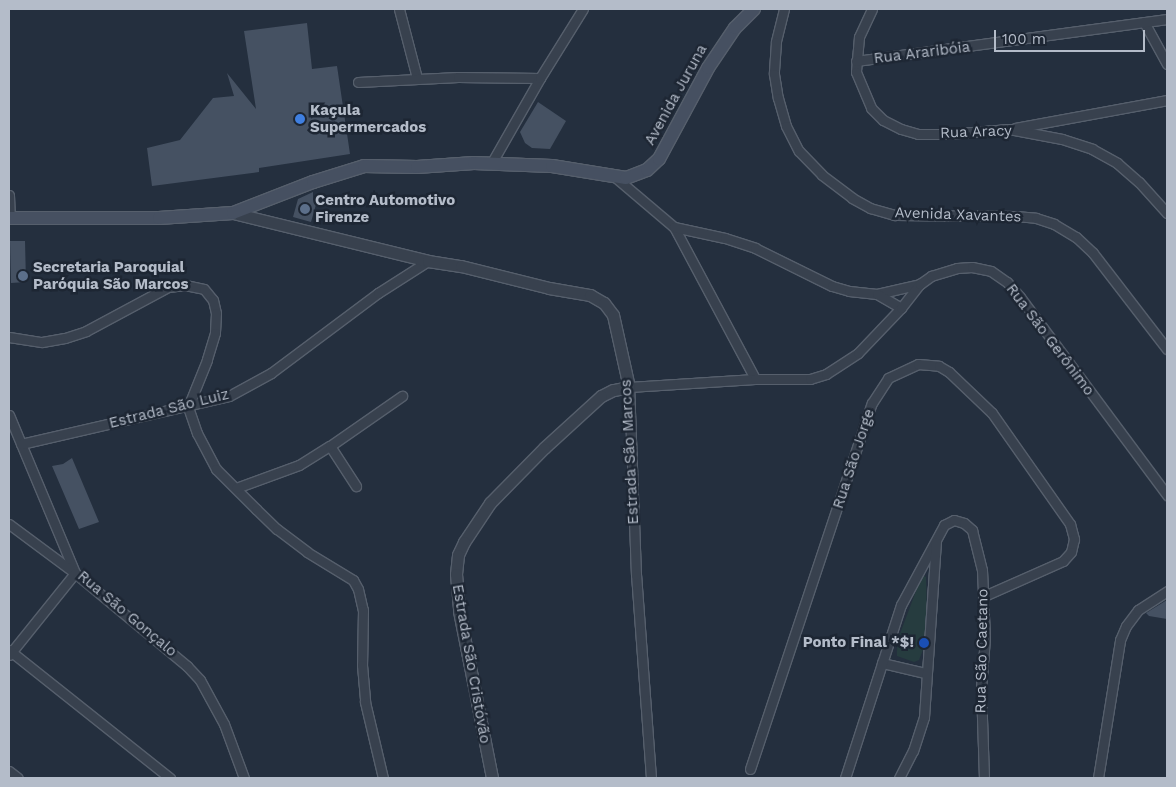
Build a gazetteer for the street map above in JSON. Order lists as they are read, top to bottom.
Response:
{
  "streets": {
    "main road": ["Avenida Juruna"],
    "street": [
      "Rua Araribóia",
      "Rua Aracy",
      "Avenida Xavantes",
      "Rua São Gerônimo",
      "Estrada São Luiz",
      "Estrada São Marcos",
      "Rua São Jorge",
      "Rua São Gonçalo",
      "Rua São Caetano",
      "Estrada São Cristóvão"
    ]
  },
  "crossings": [
    ["Rua Araribóia", "Rua Aracy"],
    ["Avenida Juruna", "Estrada São Marcos"],
    ["Rua São Gerônimo", "Estrada São Marcos"],
    ["Rua São Gerônimo", "Estrada São Cristóvão"],
    ["Estrada São Luiz", "Estrada São Marcos"],
    ["Estrada São Luiz", "Rua São Gonçalo"],
    ["Estrada São Marcos", "Estrada São Cristóvão"],
    ["Rua São Jorge", "Rua São Caetano"]
  ],
  "places": [
    "Kaçula Supermercados",
    "Centro Automotivo Firenze",
    "Secretaria Paroquial Paróquia São Marcos",
    "Ponto Final *$!"
  ],
  "scale_bar": "100 m"
}
